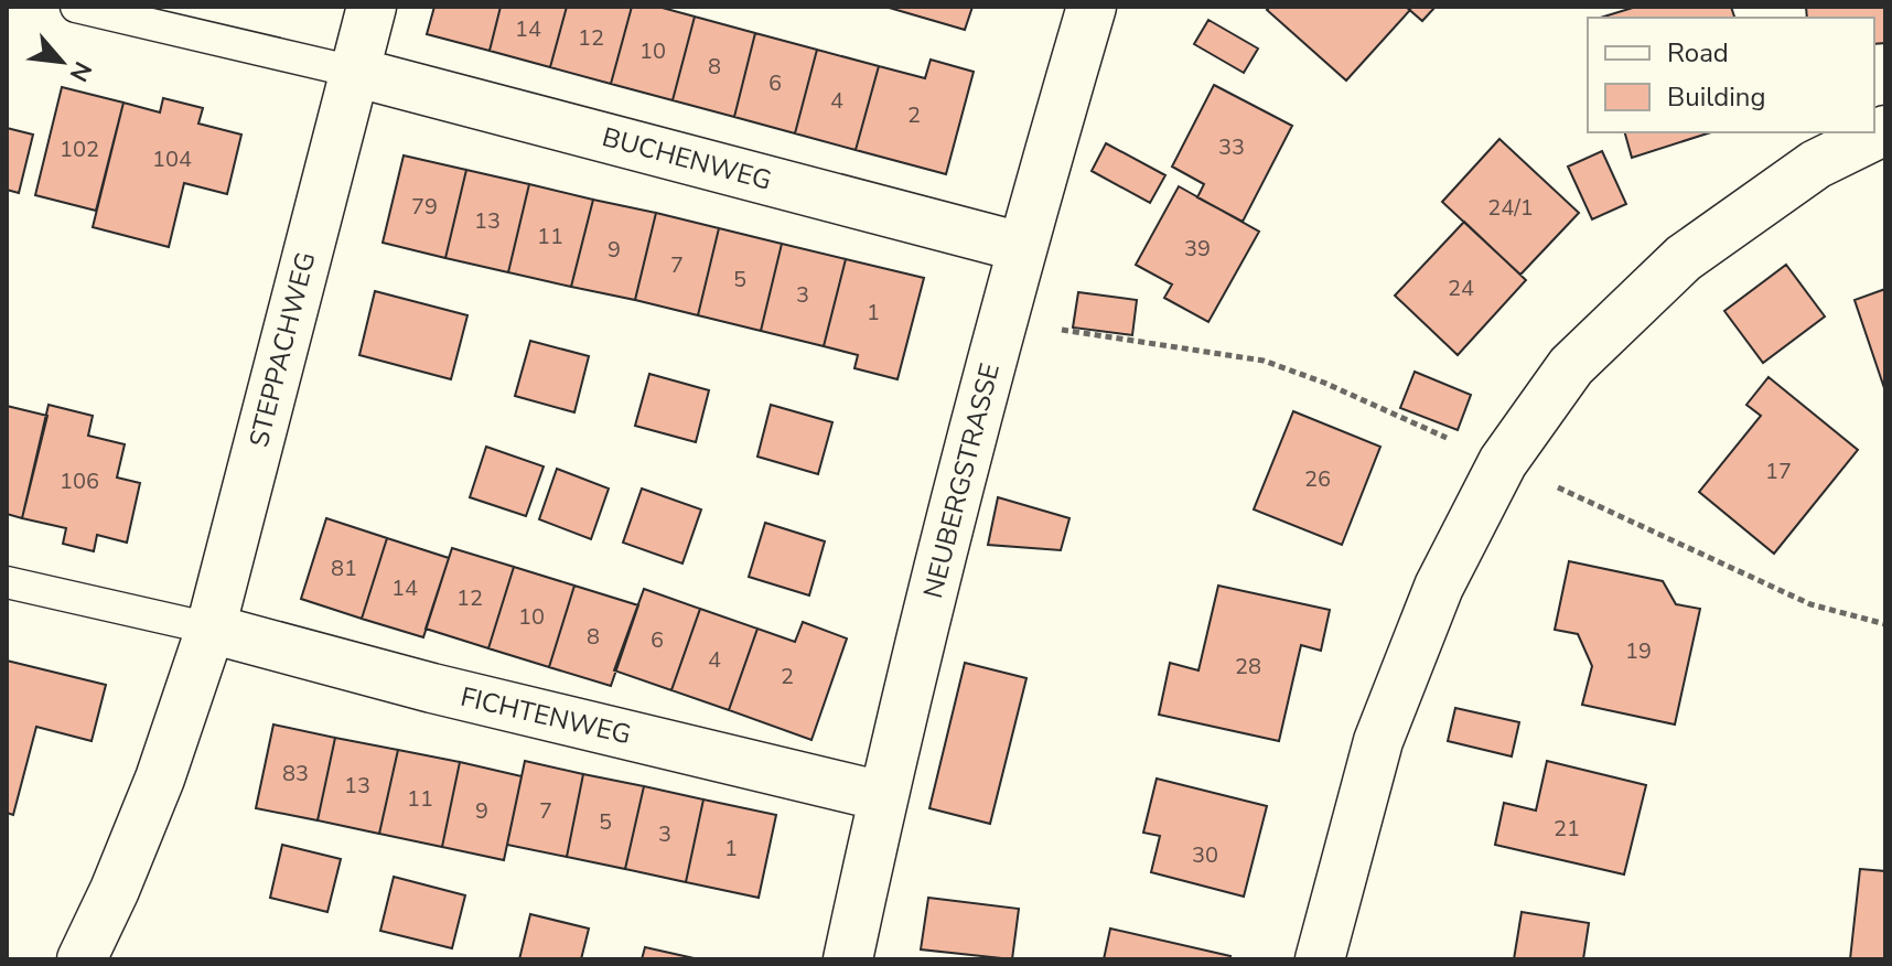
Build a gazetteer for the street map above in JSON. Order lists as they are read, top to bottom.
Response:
{
  "streets": {
    "street": [
      "BUCHENWEG",
      "STEPPACHWEG",
      "NEUBERGSTRASSE",
      "FICHTENWEG"
    ]
  },
  "crossings": [
    ["BUCHENWEG", "STEPPACHWEG"],
    ["BUCHENWEG", "NEUBERGSTRASSE"],
    ["STEPPACHWEG", "FICHTENWEG"],
    ["NEUBERGSTRASSE", "FICHTENWEG"]
  ],
  "house_numbers": [
    "14",
    "12",
    "10",
    "8",
    "6",
    "4",
    "2",
    "33",
    "102",
    "104",
    "79",
    "24/1",
    "13",
    "11",
    "39",
    "9",
    "7",
    "5",
    "24",
    "3",
    "1",
    "17",
    "26",
    "106",
    "81",
    "14",
    "12",
    "10",
    "8",
    "6",
    "19",
    "4",
    "28",
    "2",
    "83",
    "13",
    "11",
    "9",
    "7",
    "5",
    "21",
    "3",
    "1",
    "30"
  ],
  "legend": ["Road", "Building"],
  "north": "bottom right"
}
